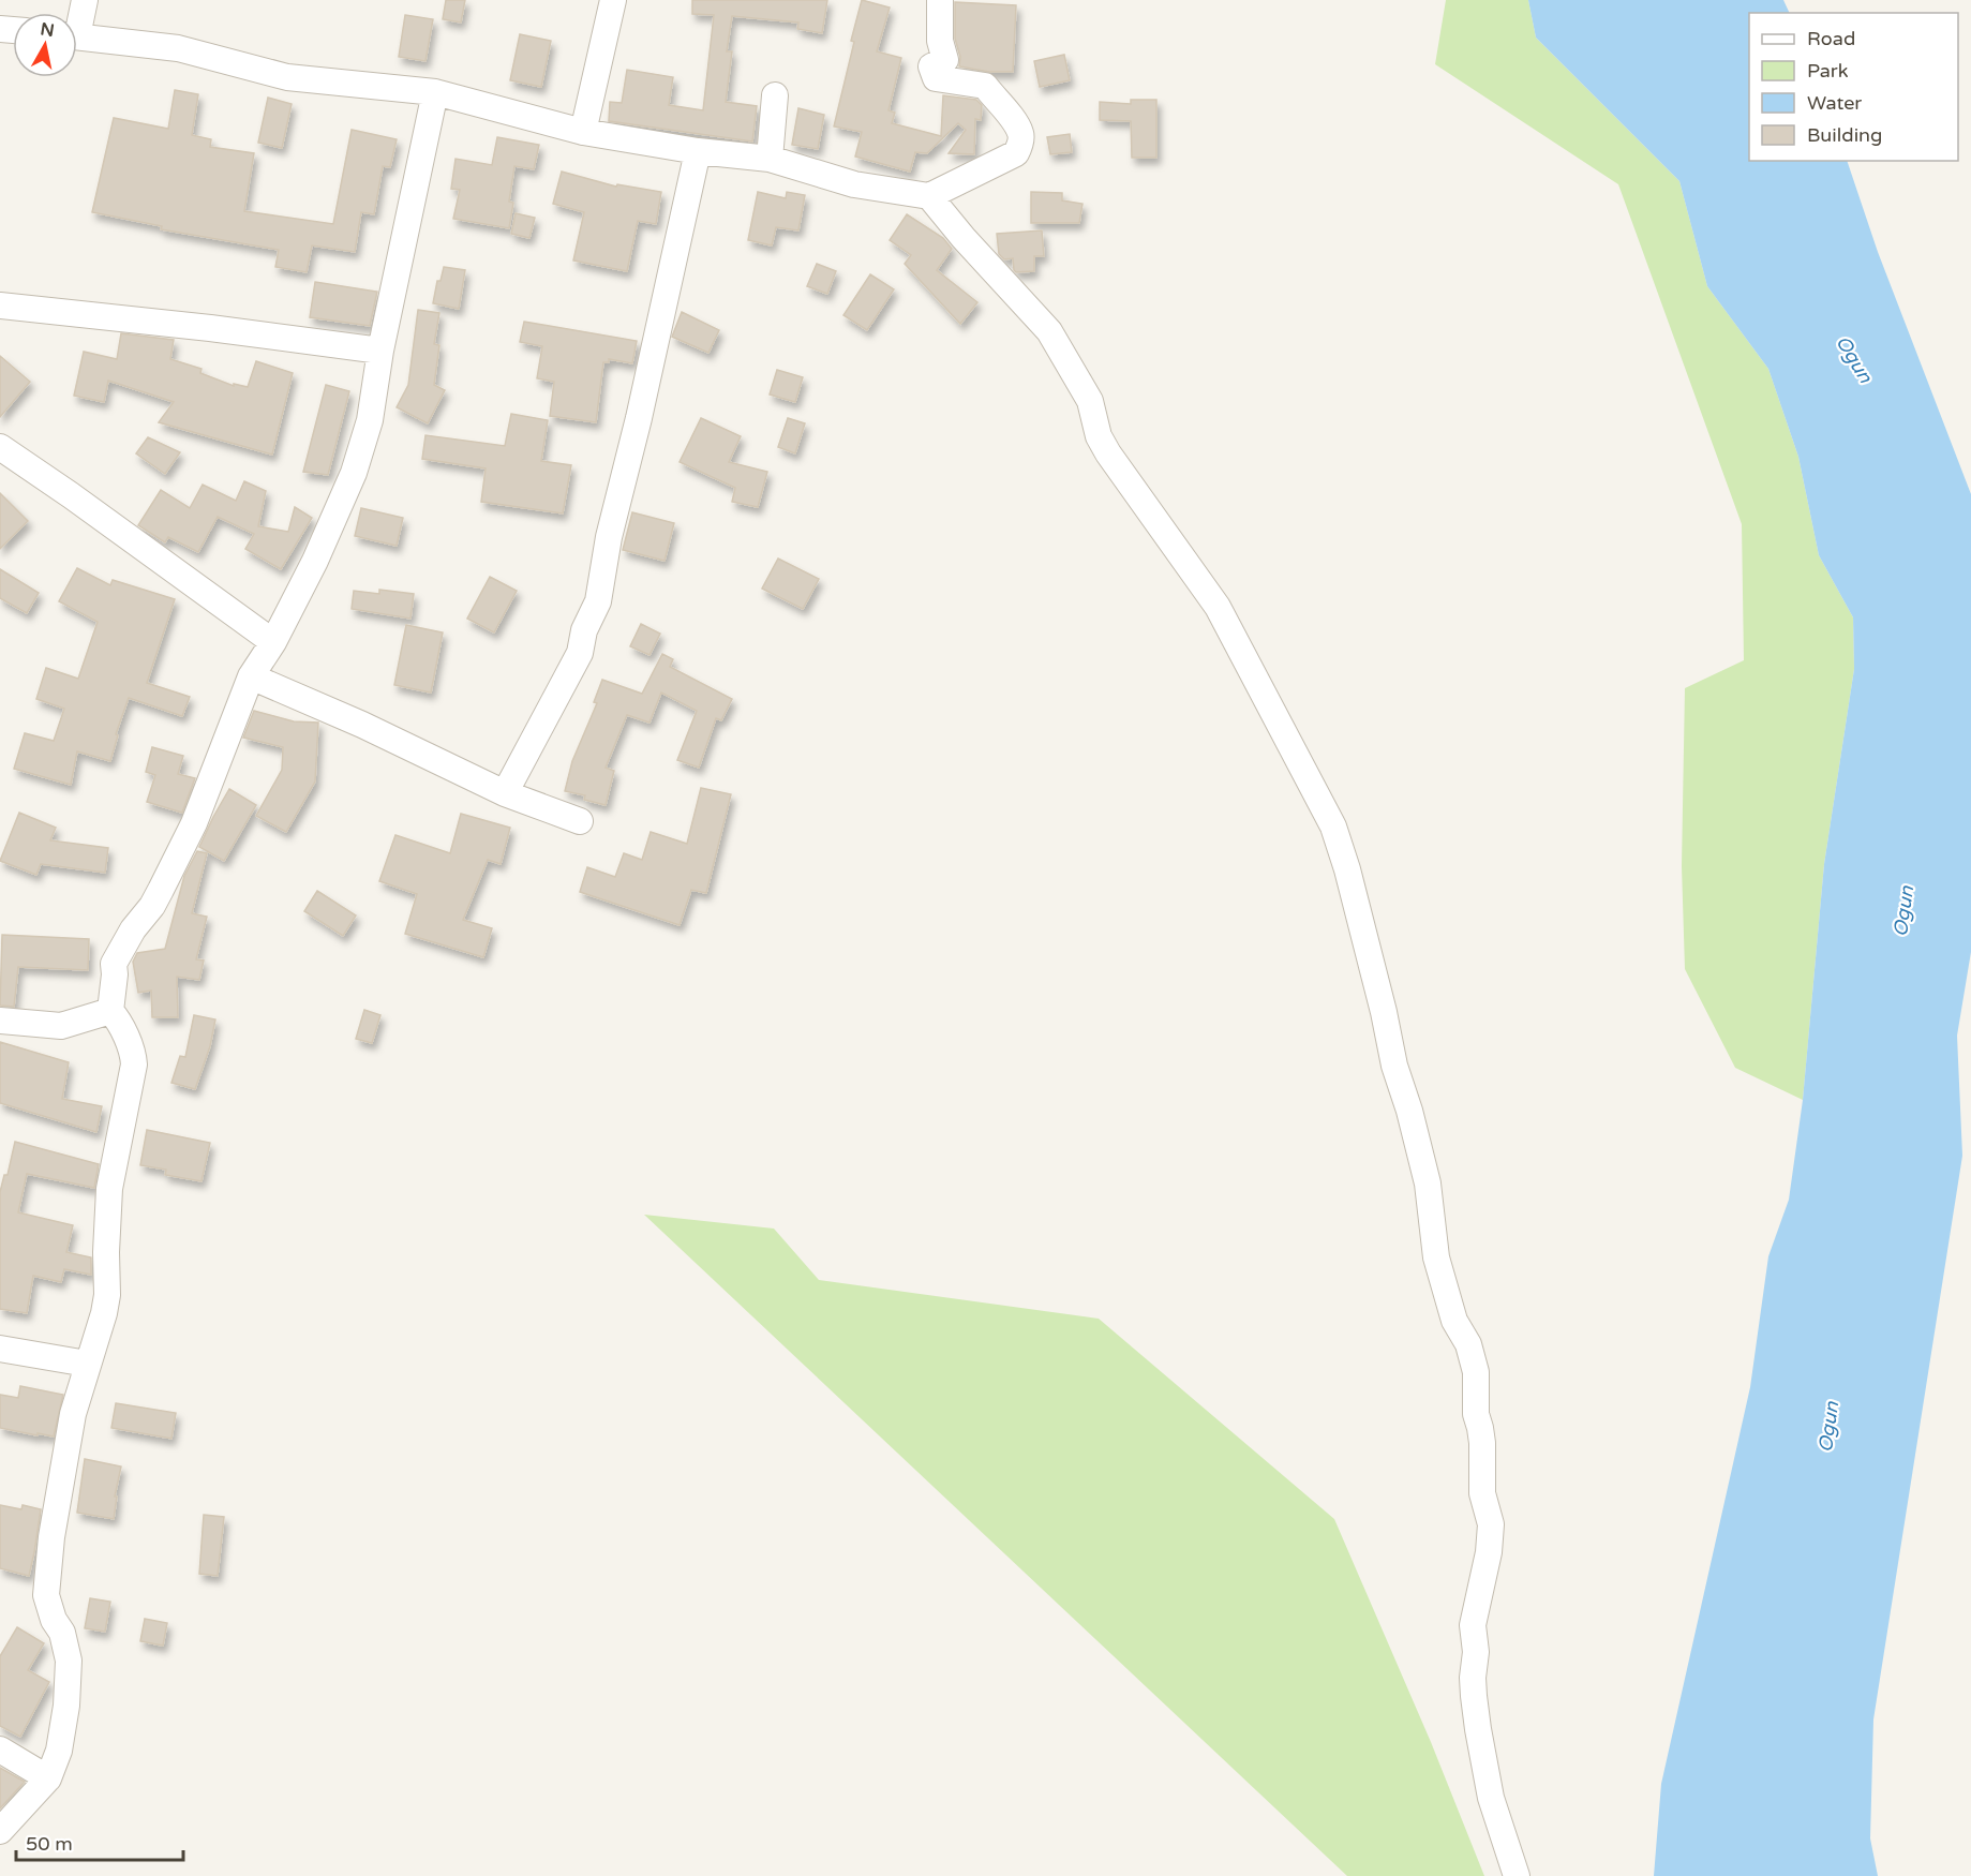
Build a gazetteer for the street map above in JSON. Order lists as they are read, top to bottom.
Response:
{
  "water": ["Ogun"],
  "legend": [
    "Road",
    "Park",
    "Water",
    "Building"
  ],
  "scale_bar": "50 m",
  "north": "top"
}
